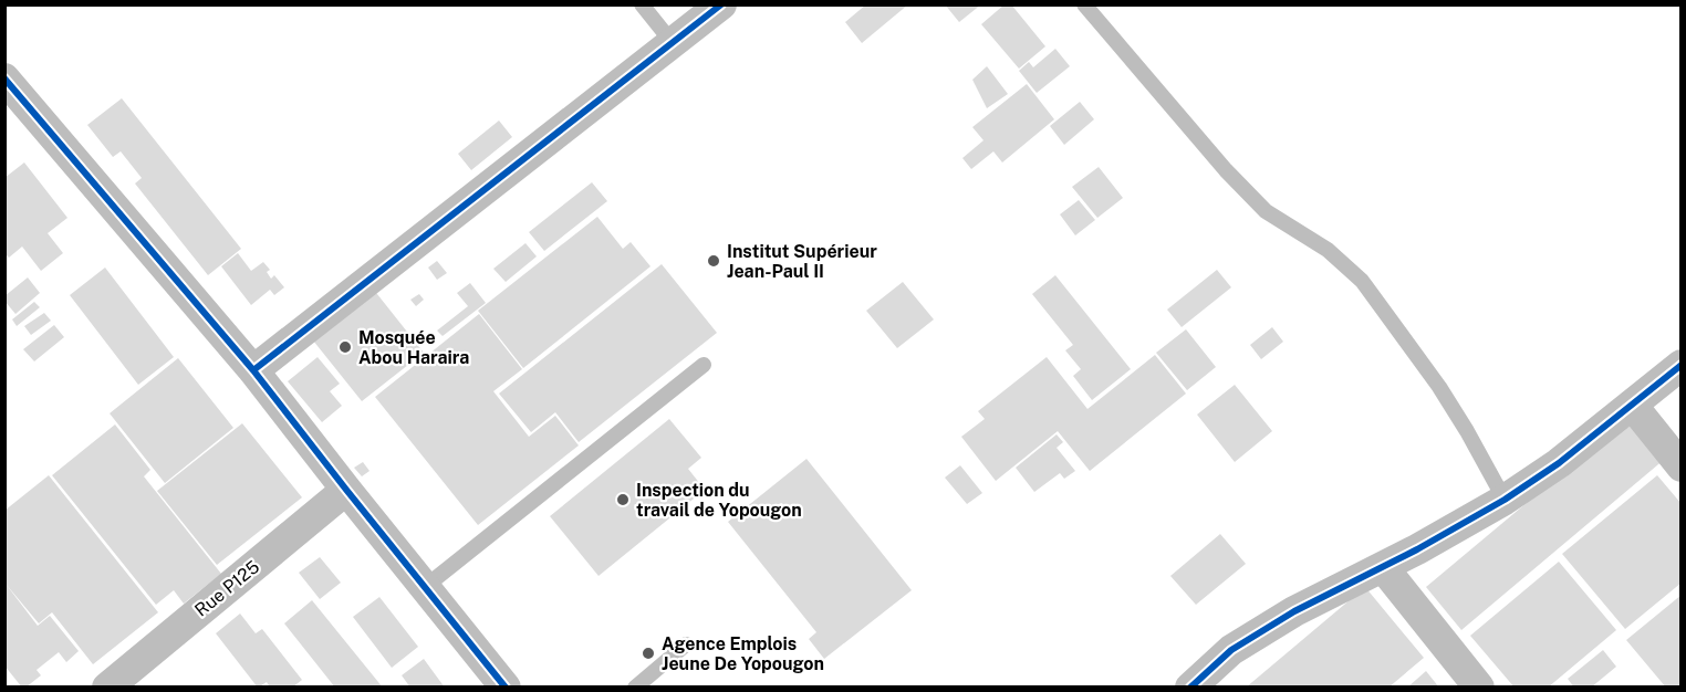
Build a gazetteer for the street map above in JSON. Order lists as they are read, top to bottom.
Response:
{
  "streets": {
    "street": ["Rue P125"]
  },
  "places": [
    "Institut Supérieur Jean-Paul II",
    "Mosquée Abou Haraira",
    "Inspection du travail de Yopougon",
    "Agence Emplois Jeune De Yopougon"
  ]
}
